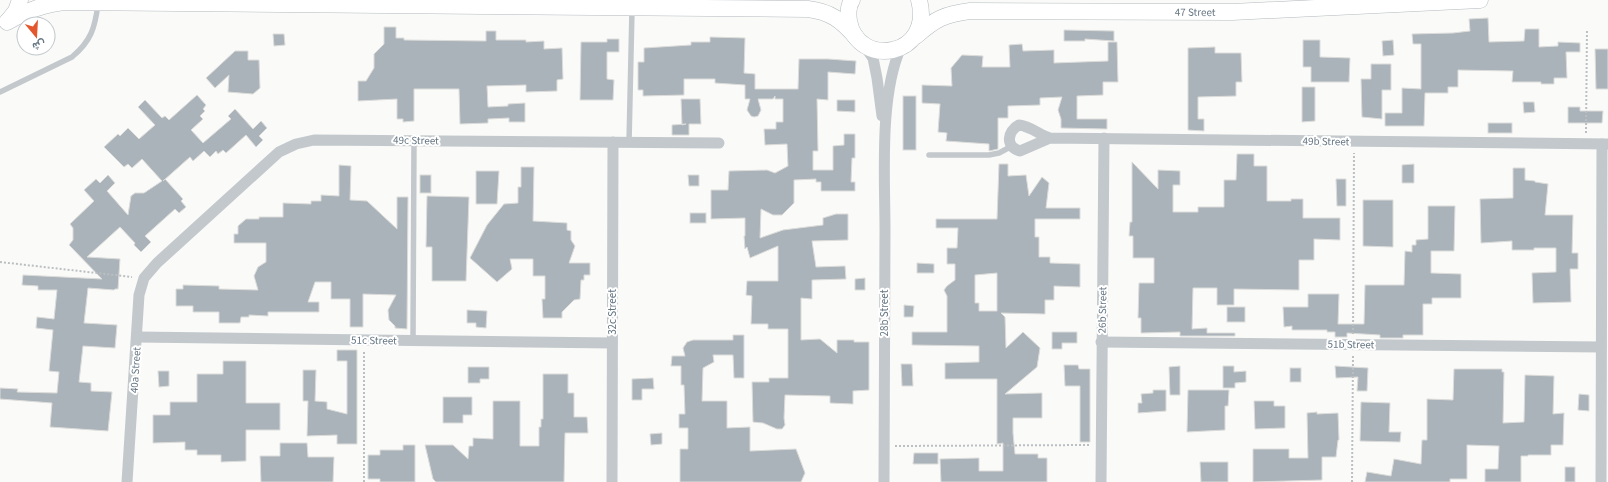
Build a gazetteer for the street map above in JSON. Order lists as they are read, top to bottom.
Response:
{
  "streets": {
    "street": [
      "47 Street",
      "49c Street",
      "49b Street",
      "26b Street",
      "32c Street",
      "28b Street",
      "51c Street",
      "51b Street",
      "40a Street"
    ]
  },
  "crossings": [
    ["47 Street", "28b Street"],
    ["49c Street", "32c Street"],
    ["49c Street", "40a Street"],
    ["49b Street", "26b Street"],
    ["26b Street", "51b Street"],
    ["32c Street", "51c Street"],
    ["51c Street", "40a Street"]
  ],
  "north": "bottom"
}
